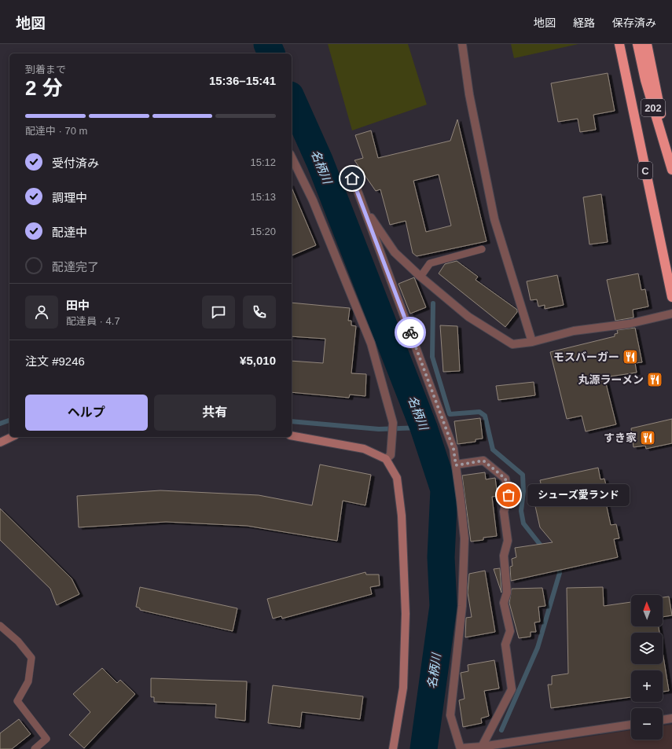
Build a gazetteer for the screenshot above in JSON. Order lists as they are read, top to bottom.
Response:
{
  "streets": {
    "highway": ["202", "C"]
  },
  "water": ["名柄川"],
  "places": {
    "restaurant": ["モスバーガー", "丸源ラーメン", "すき家"],
    "other": ["シューズ愛ランド"]
  },
  "north": "top",
  "page": {
    "header": "地図",
    "nav": ["地図", "経路", "保存済み"],
    "heading": ["2 分", "到着まで", "15:36–15:41"],
    "panel": [
      "田中",
      "配達員 · 4.7",
      "注文 #9246",
      "¥5,010"
    ],
    "bar": "配達中 · 70 m",
    "list": [
      ["受付済み", "15:12"],
      ["調理中", "15:13"],
      ["配達中", "15:20"],
      "配達完了"
    ],
    "buttons": ["ヘルプ", "共有"],
    "bubble": "シューズ愛ランド",
    "map_buttons": ["+", "−"]
  }
}
